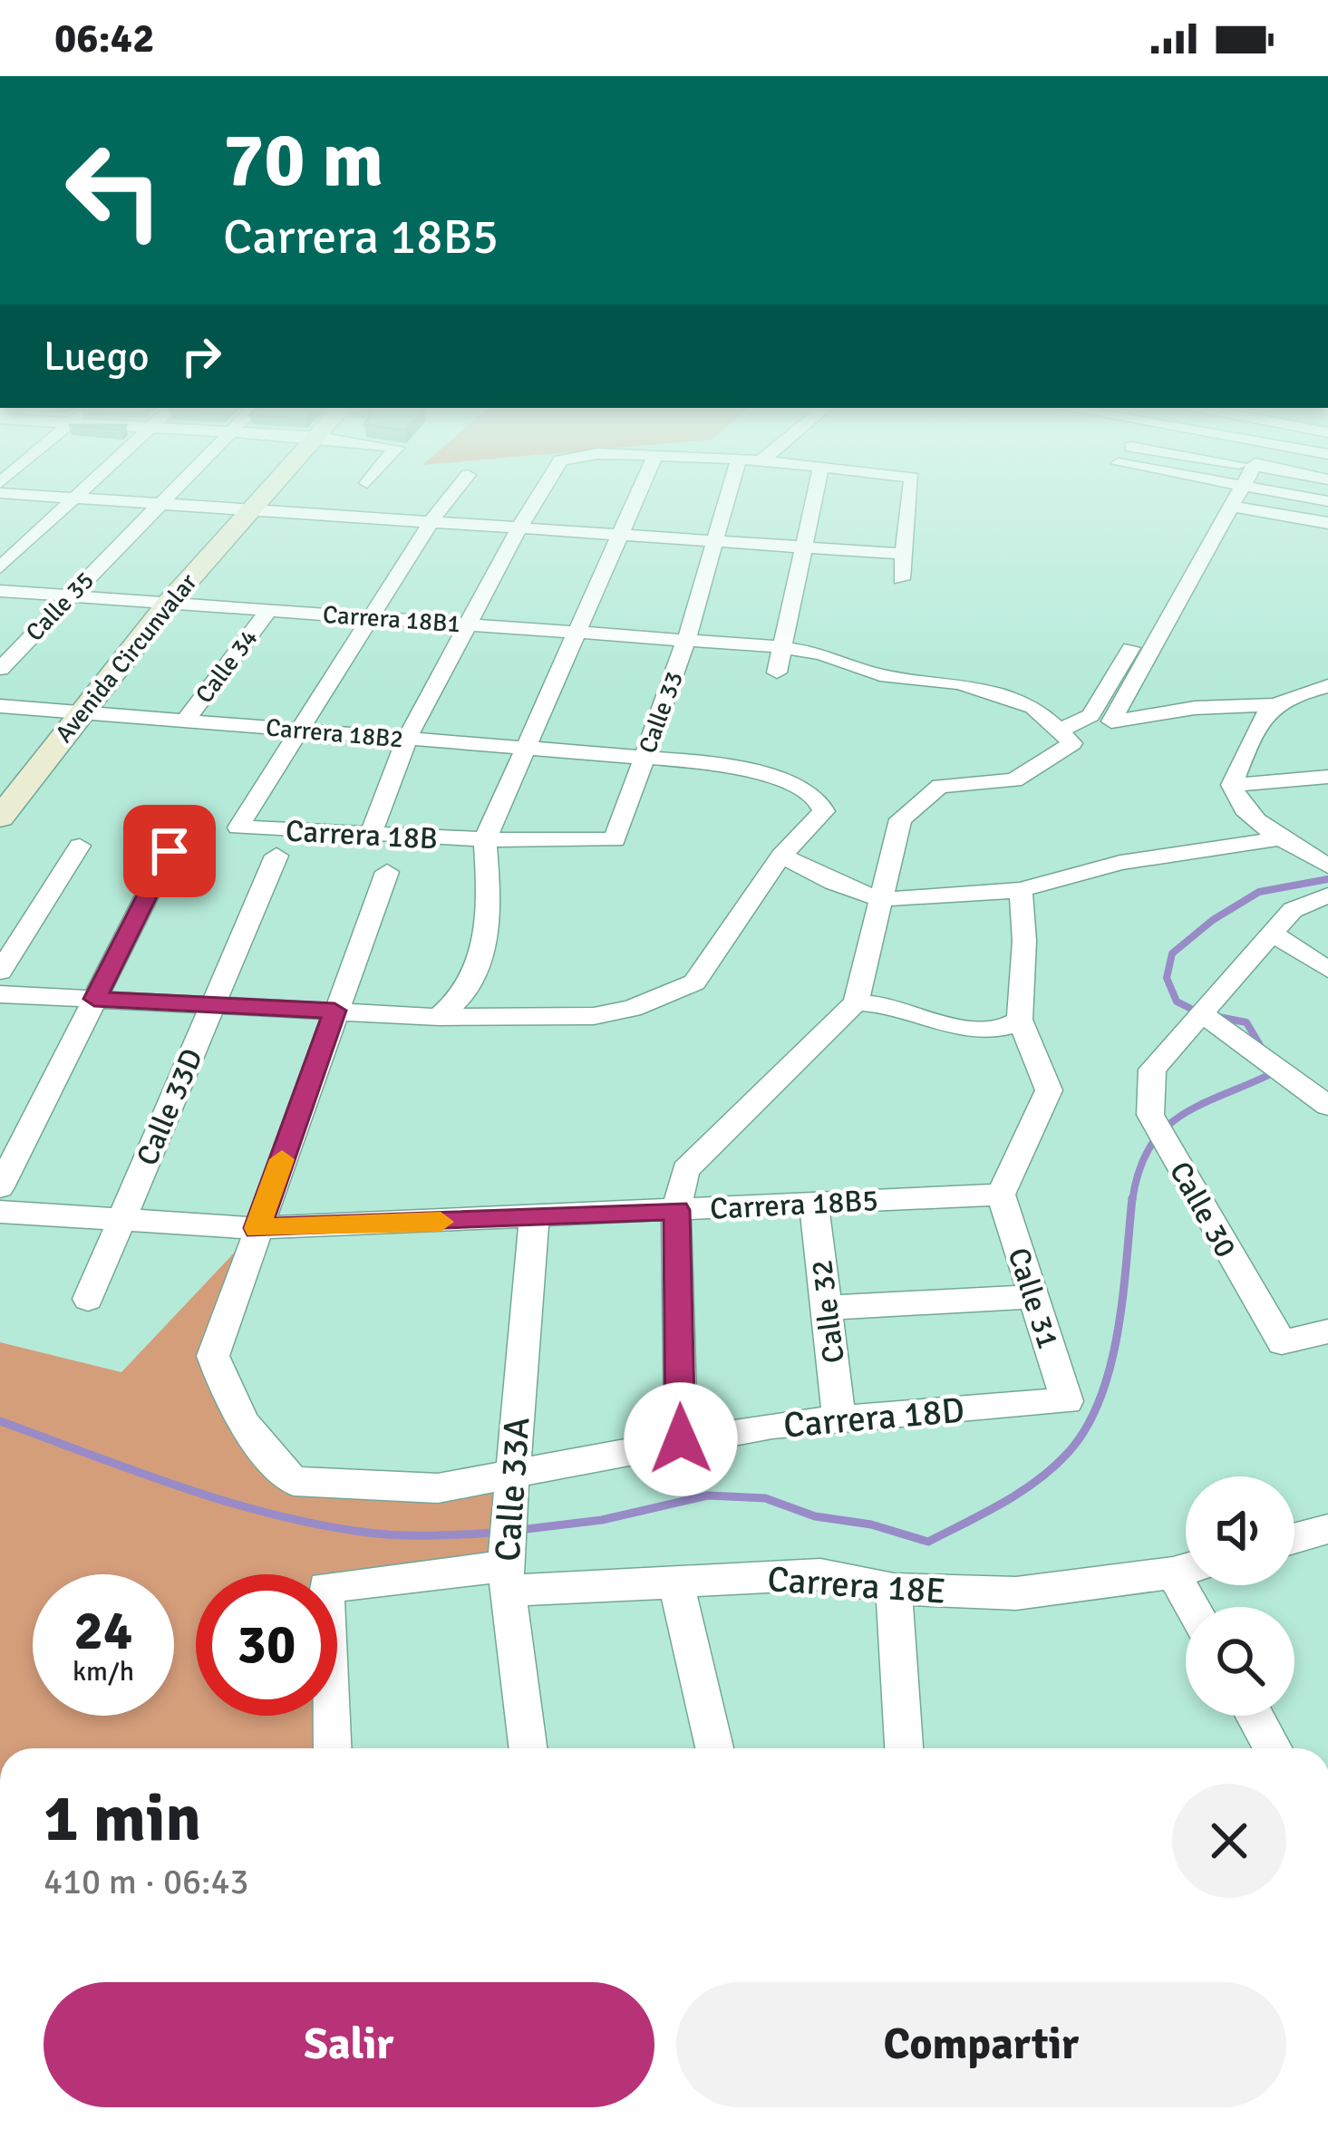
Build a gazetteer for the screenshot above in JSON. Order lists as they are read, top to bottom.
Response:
{
  "streets": {
    "main road": ["Avenida Circunvalar"],
    "street": [
      "Calle 35",
      "Carrera 18B1",
      "Calle 34",
      "Calle 33",
      "Carrera 18B2",
      "Carrera 18B",
      "Calle 33D",
      "Carrera 18B5",
      "Calle 30",
      "Calle 31",
      "Calle 32",
      "Carrera 18D",
      "Calle 33A",
      "Carrera 18E"
    ]
  },
  "crossings": [
    ["Calle 35", "Carrera 18B1"],
    ["Carrera 18B1", "Avenida Circunvalar"],
    ["Carrera 18B1", "Calle 34"],
    ["Carrera 18B1", "Calle 33"],
    ["Avenida Circunvalar", "Carrera 18B2"],
    ["Calle 34", "Carrera 18B2"],
    ["Calle 33", "Carrera 18B2"],
    ["Calle 33", "Carrera 18B"],
    ["Carrera 18B2", "Carrera 18B"],
    ["Calle 33D", "Carrera 18B5"],
    ["Carrera 18B5", "Calle 31"],
    ["Carrera 18B5", "Calle 32"],
    ["Carrera 18B5", "Carrera 18D"],
    ["Carrera 18B5", "Calle 33A"],
    ["Calle 31", "Carrera 18D"],
    ["Calle 32", "Carrera 18D"],
    ["Carrera 18D", "Calle 33A"],
    ["Calle 33A", "Carrera 18E"]
  ],
  "page": {
    "status": "06:42",
    "turn": ["70 m", "Carrera 18B5"],
    "then": "Luego",
    "speed": "24 km/h",
    "limit": "30",
    "heading": ["1 min", "410 m · 06:43"],
    "buttons": ["Salir", "Compartir"]
  }
}
